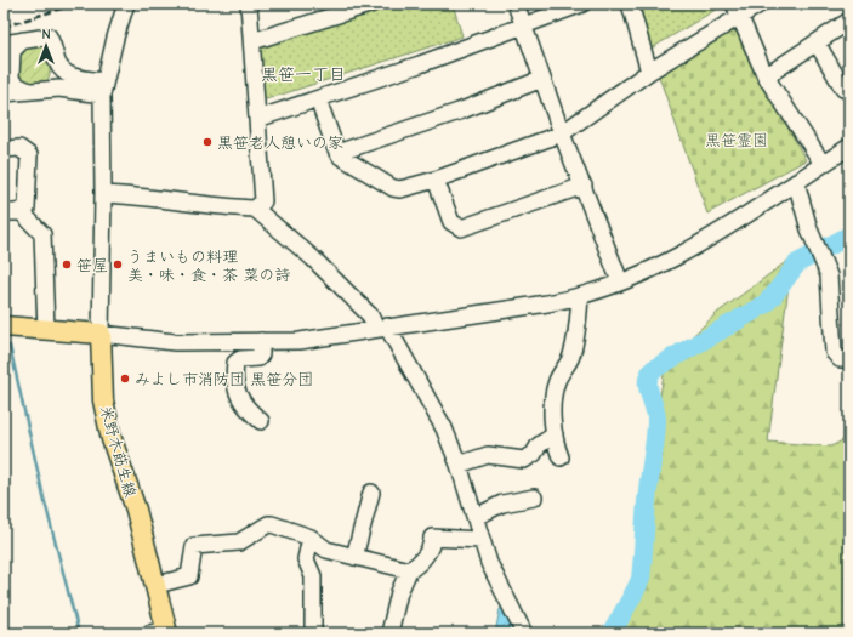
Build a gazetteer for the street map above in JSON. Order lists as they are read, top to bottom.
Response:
{
  "streets": {
    "main road": ["米野木莇生線"]
  },
  "districts": ["黒笹一丁目"],
  "parks": ["黒笹霊園"],
  "places": [
    "黒笹老人憩いの家",
    "笹屋",
    "うまいもの料理 美・味・食・茶 菜の詩",
    "みよし市消防団 黒笹分団"
  ],
  "north": "top"
}
